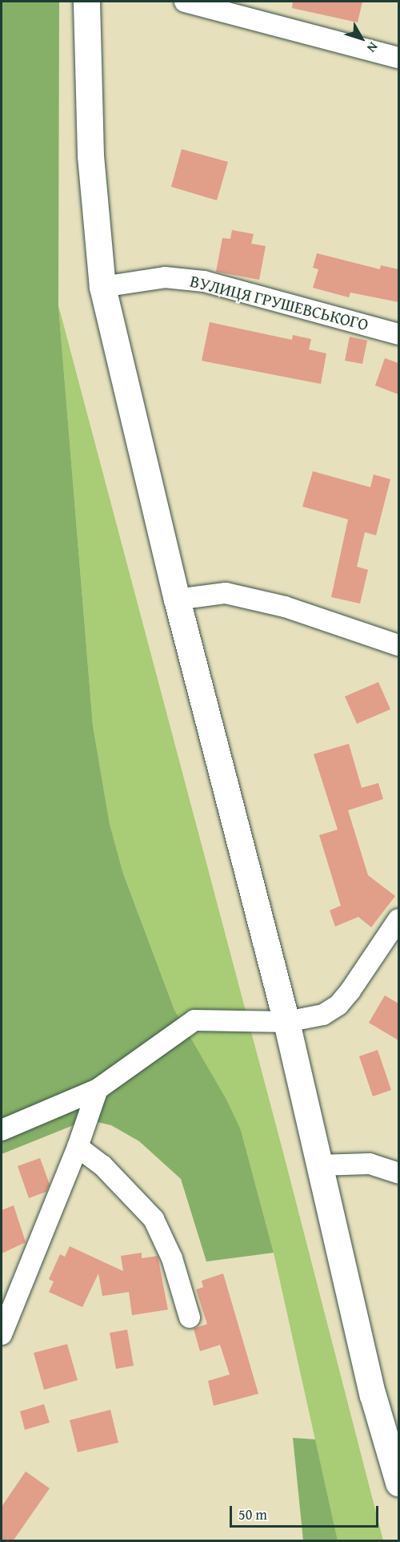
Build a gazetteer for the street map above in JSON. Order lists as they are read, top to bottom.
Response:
{
  "streets": {
    "street": ["ВУЛИЦЯ ГРУШЕВСЬКОГО"]
  },
  "scale_bar": "50 m",
  "north": "bottom right"
}
